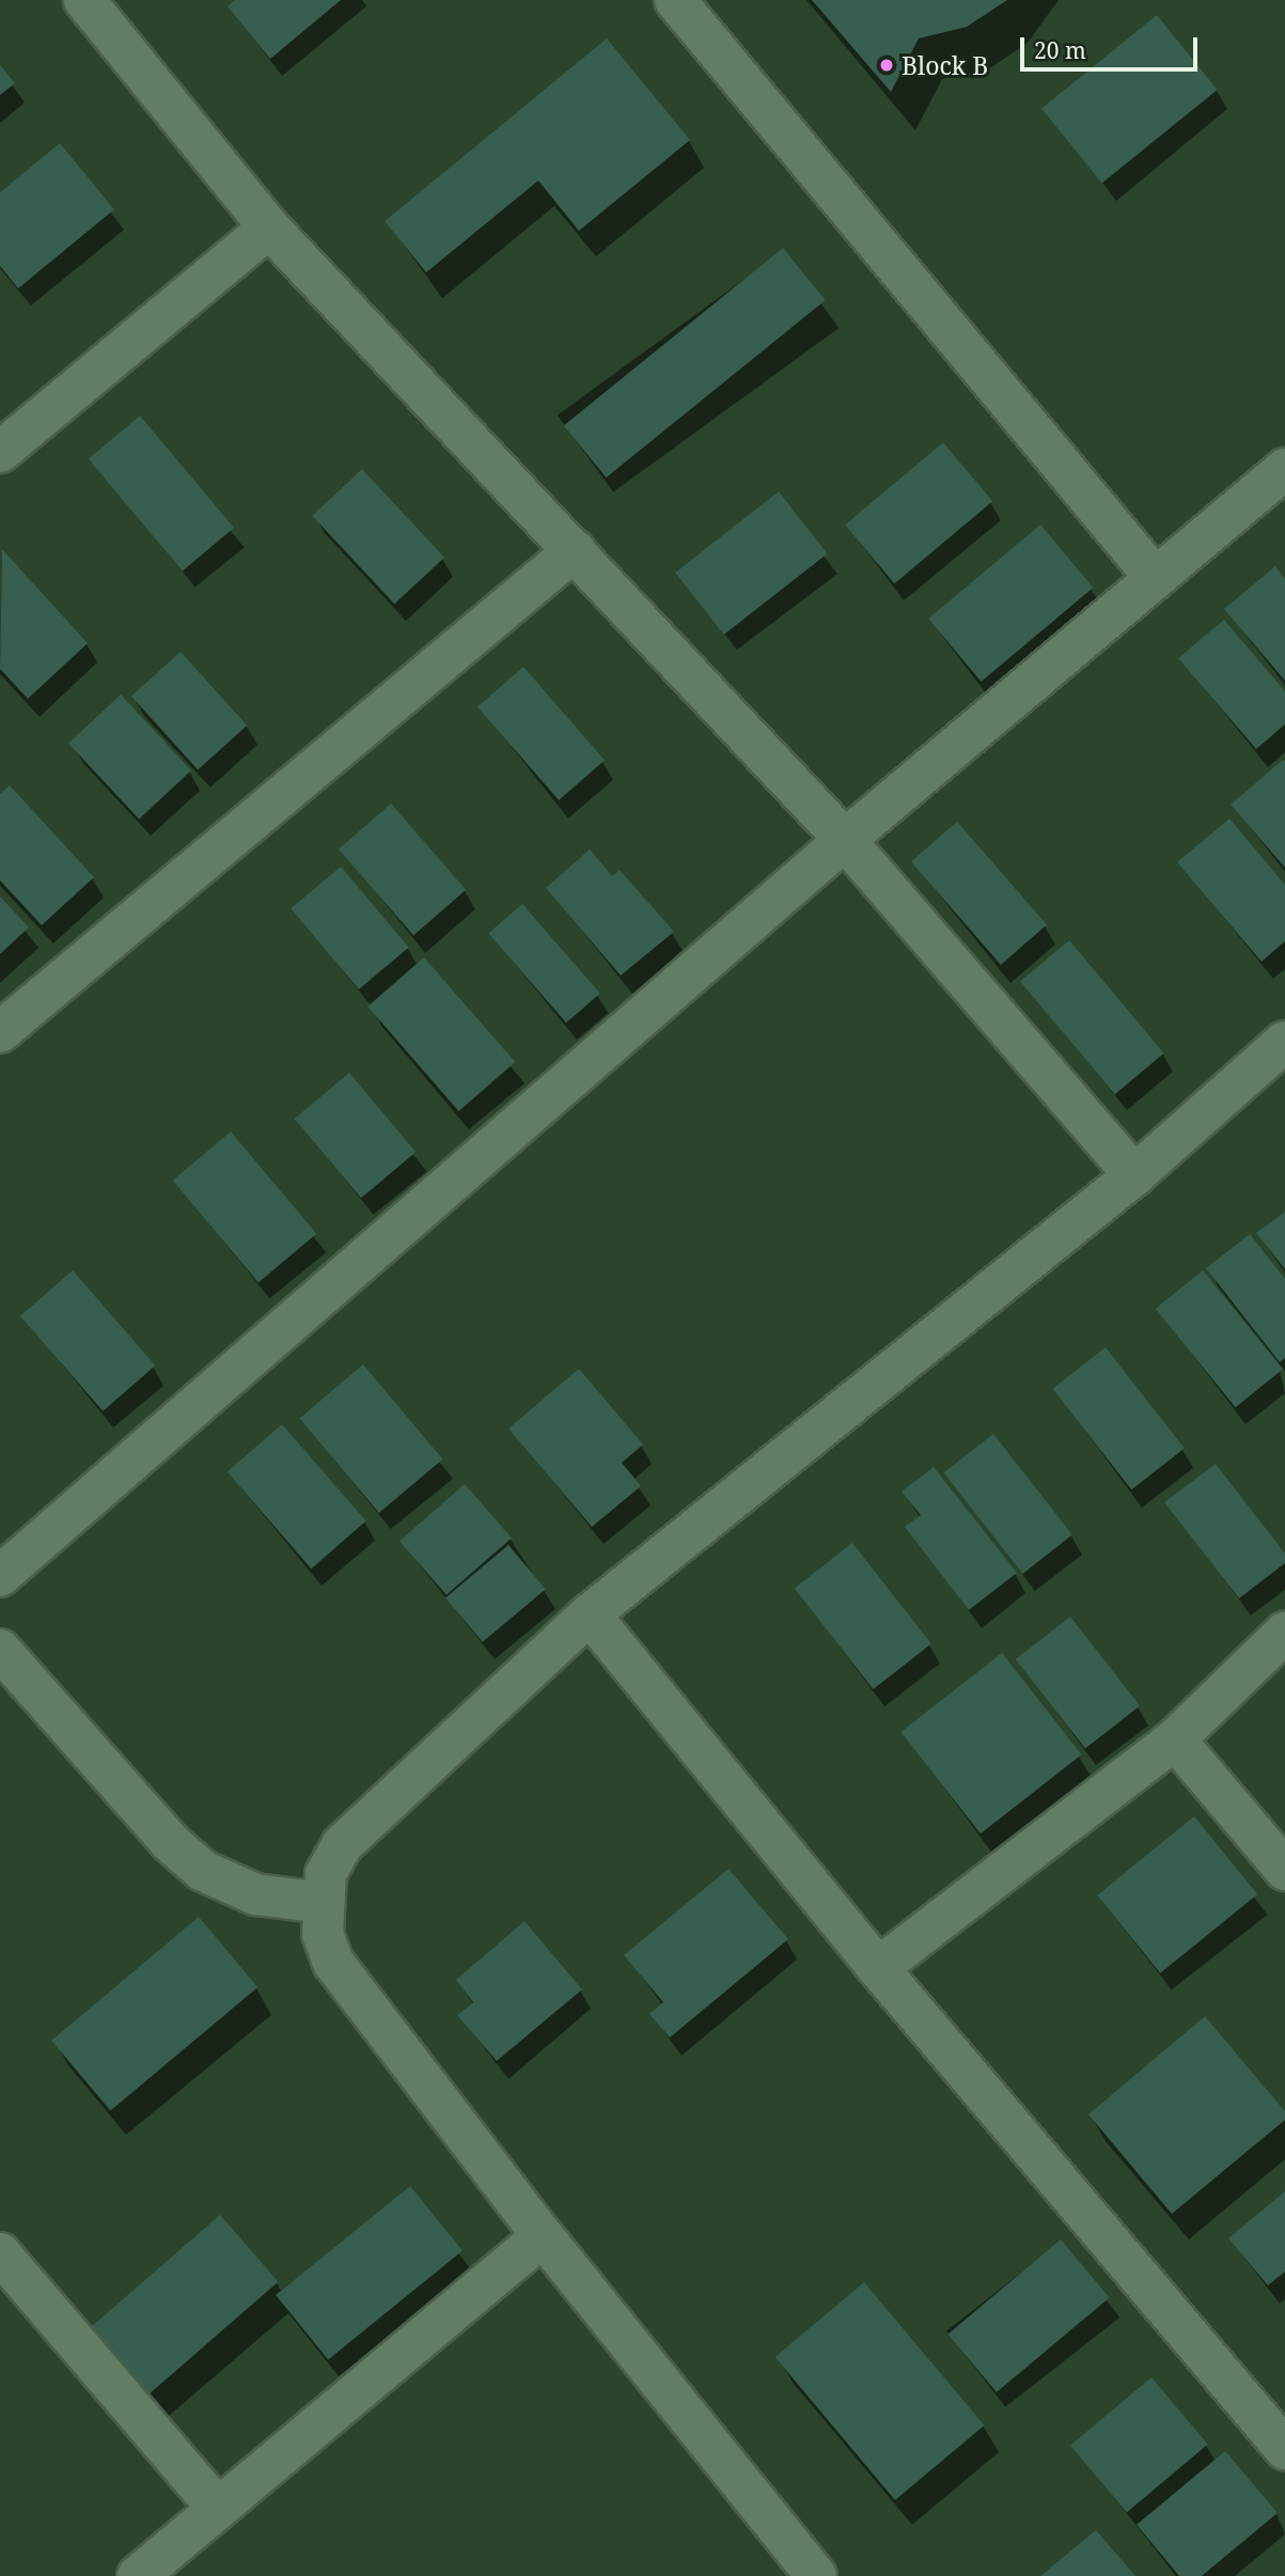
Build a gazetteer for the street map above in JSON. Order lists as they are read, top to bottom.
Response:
{
  "places": ["Block B"],
  "scale_bar": "20 m"
}
